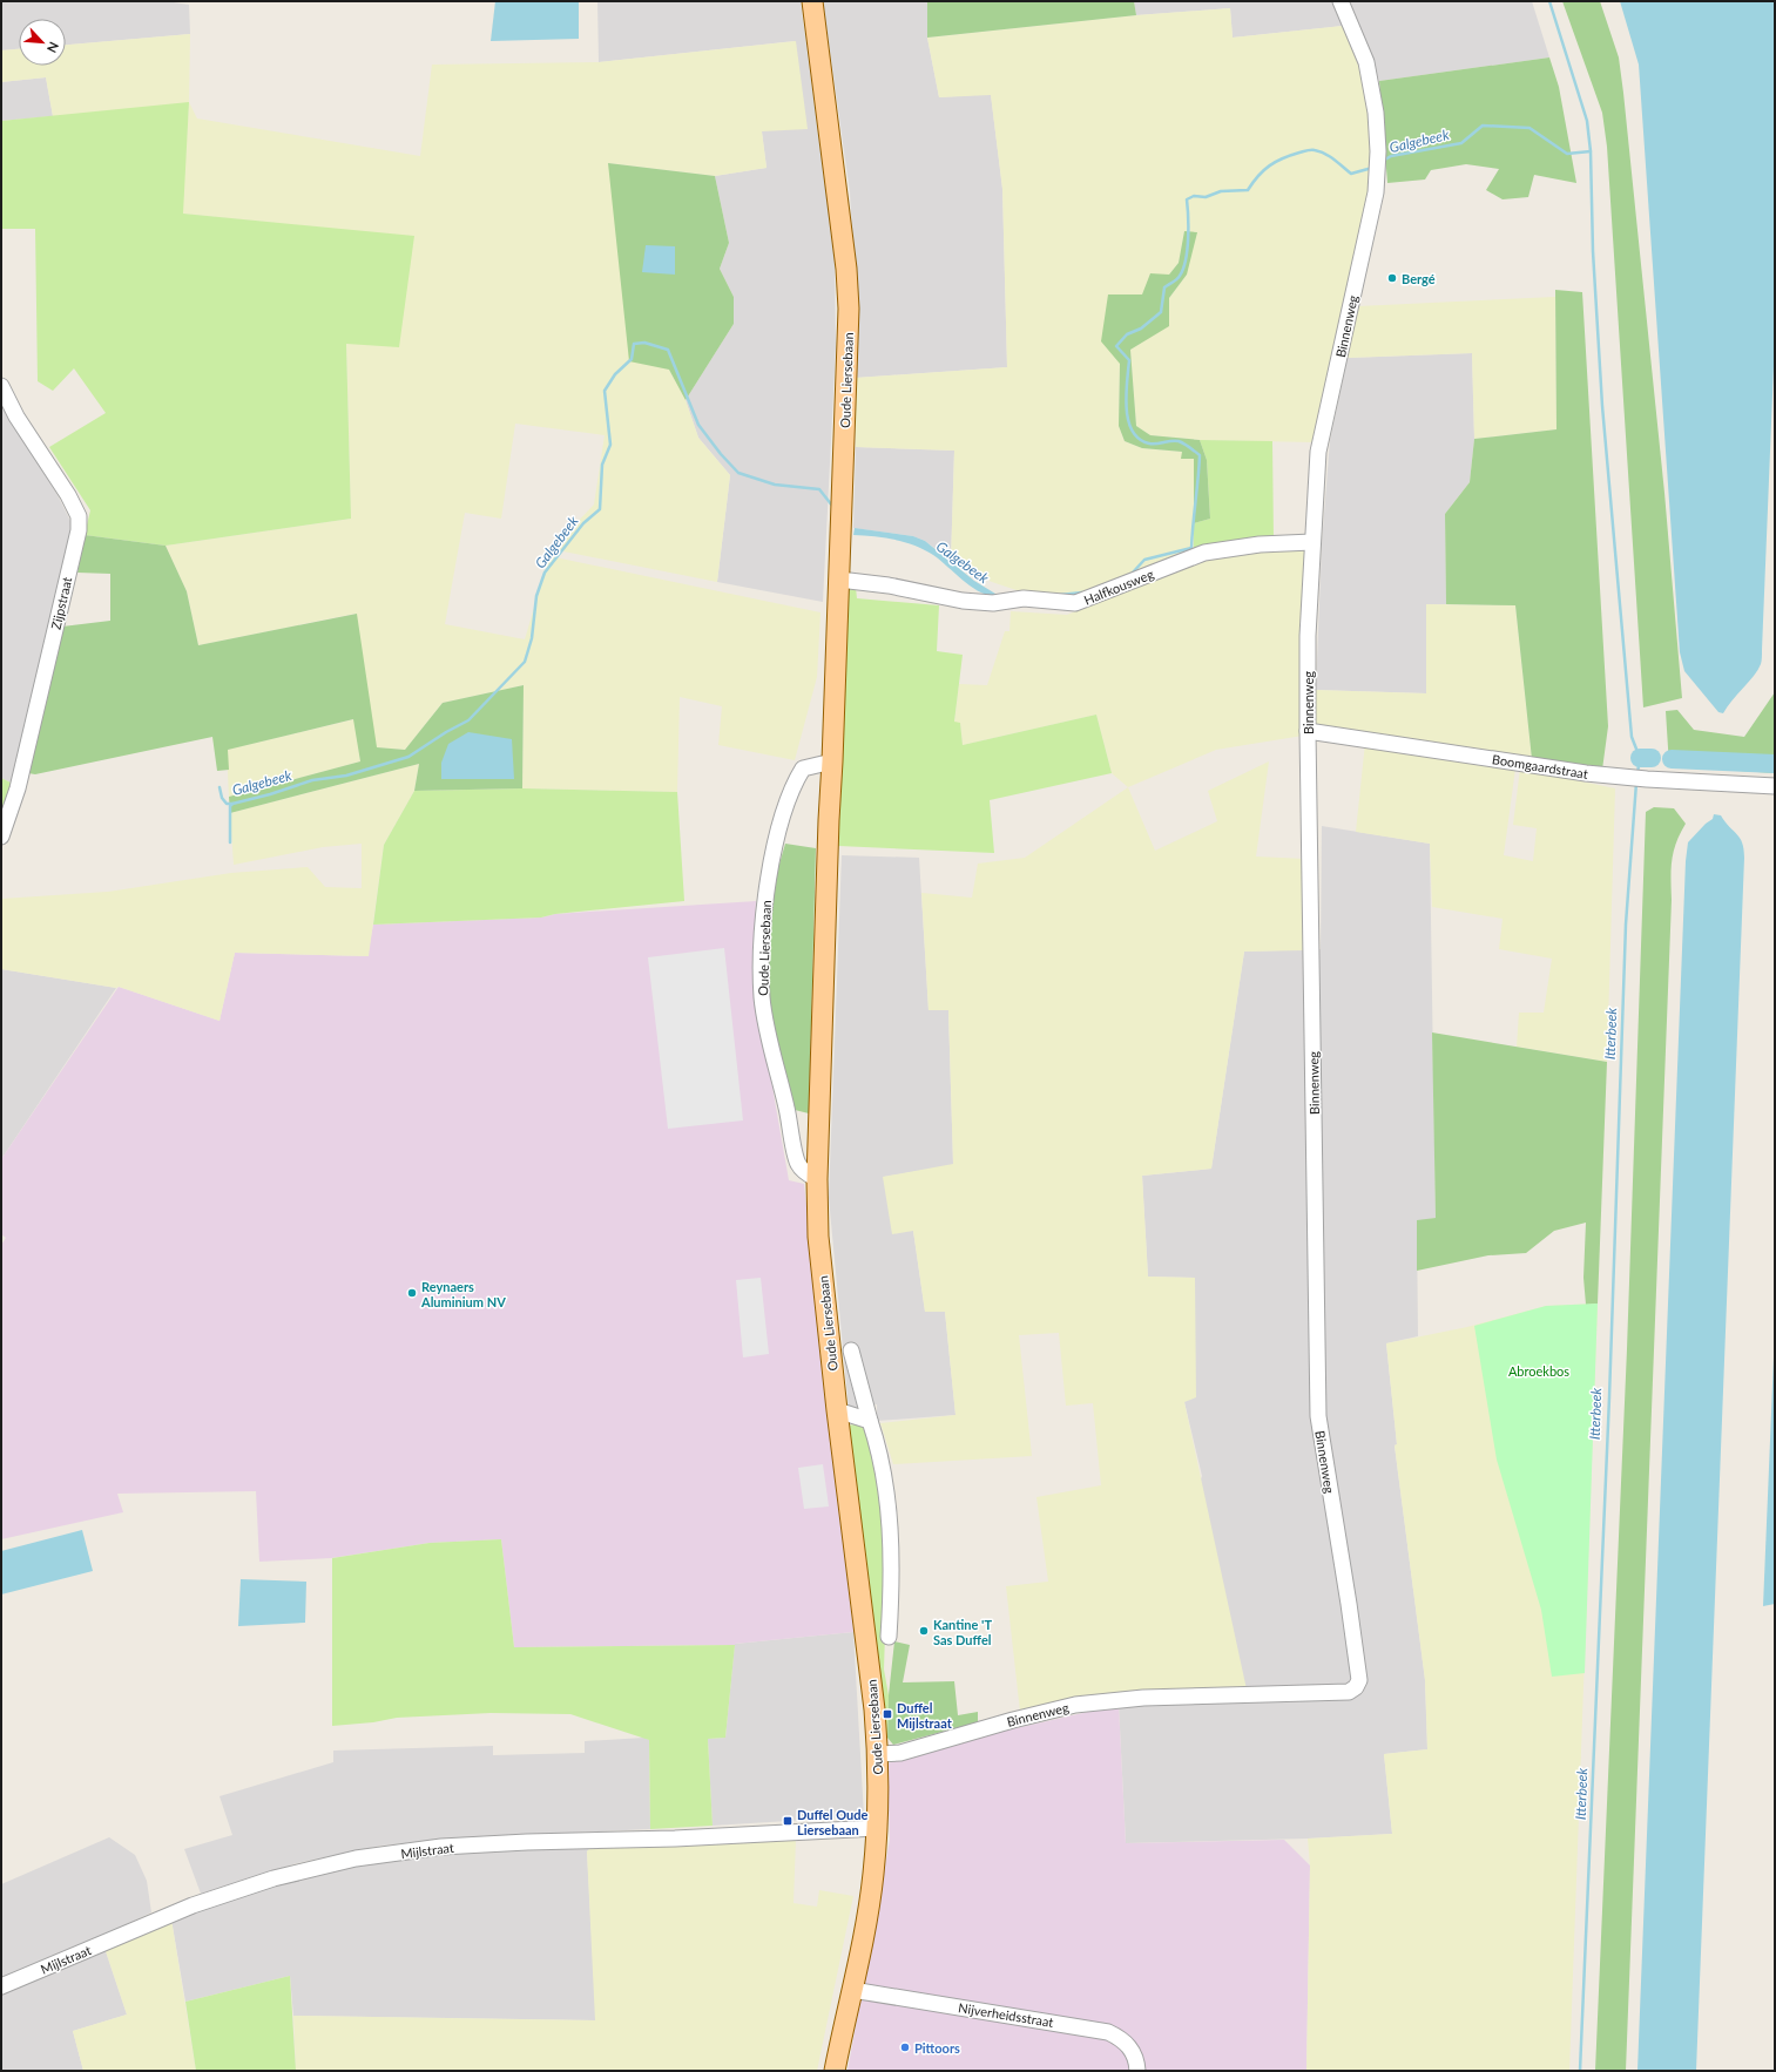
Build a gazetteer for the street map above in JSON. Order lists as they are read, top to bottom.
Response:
{
  "streets": {
    "main road": ["Oude Liersebaan"],
    "street": [
      "Binnenweg",
      "Halfkousweg",
      "Zijpstraat",
      "Boomgaardstraat",
      "Mijlstraat",
      "Nijverheidsstraat"
    ]
  },
  "crossings": [
    ["Binnenweg", "Oude Liersebaan"],
    ["Binnenweg", "Halfkousweg"],
    ["Binnenweg", "Boomgaardstraat"],
    ["Oude Liersebaan", "Halfkousweg"],
    ["Oude Liersebaan", "Mijlstraat"],
    ["Oude Liersebaan", "Nijverheidsstraat"]
  ],
  "water": ["Galgebeek", "Itterbeek"],
  "parks": ["Abroekbos"],
  "places": {
    "other": [
      "Bergé",
      "Reynaers Aluminium NV",
      "Kantine 'T Sas Duffel",
      "Pittoors"
    ],
    "transit": ["Duffel Mijlstraat", "Duffel Oude Liersebaan"]
  },
  "north": "bottom right"
}
